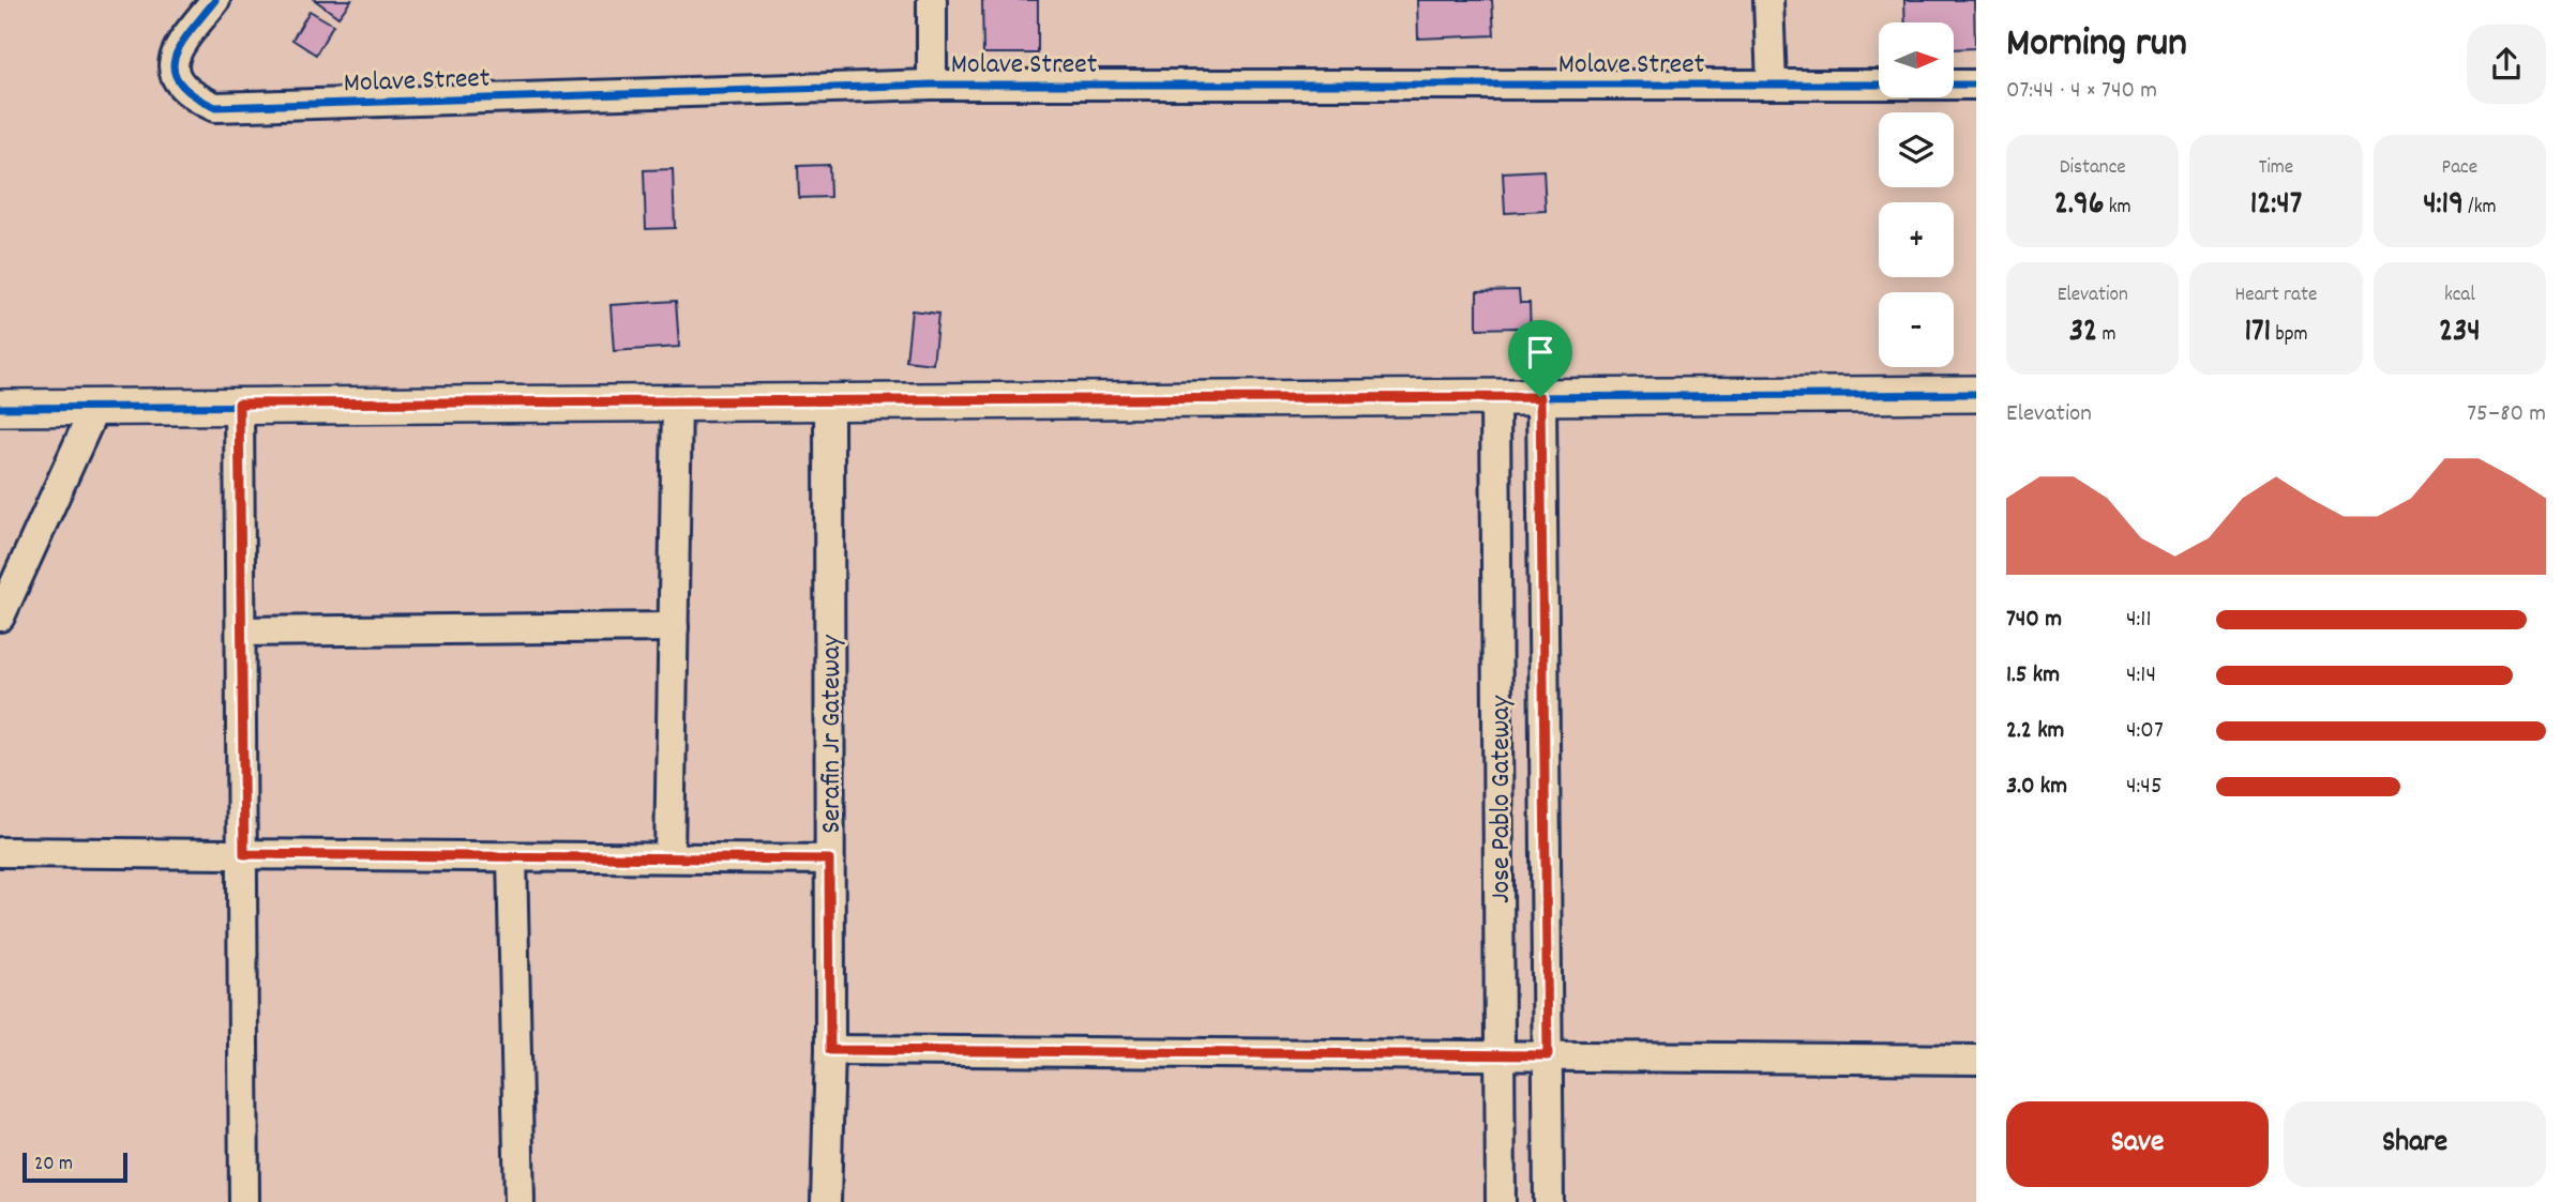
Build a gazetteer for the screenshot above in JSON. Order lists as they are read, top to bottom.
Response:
{
  "streets": {
    "street": ["Molave Street", "Serafin Jr Gateway", "Jose Pablo Gateway"]
  },
  "scale_bar": "20 m",
  "north": "right",
  "page": {
    "heading": ["Morning run", "07:44 · 4 × 740 m"],
    "map_buttons": ["+", "−"],
    "stats": [
      ["Distance", "2.96 km"],
      ["Time", "12:47"],
      ["Pace", "4:19 /km"],
      ["Elevation", "32 m"],
      ["Heart rate", "171 bpm"],
      ["kcal", "234"]
    ],
    "chart": ["Elevation", "75–80 m"],
    "list": [
      {
        "name": "740 m",
        "note": "4:11"
      },
      {
        "name": "1.5 km",
        "note": "4:14"
      },
      {
        "name": "2.2 km",
        "note": "4:07"
      },
      {
        "name": "3.0 km",
        "note": "4:45"
      }
    ],
    "buttons": ["Save", "Share"],
    "scale": "20 m"
  }
}
